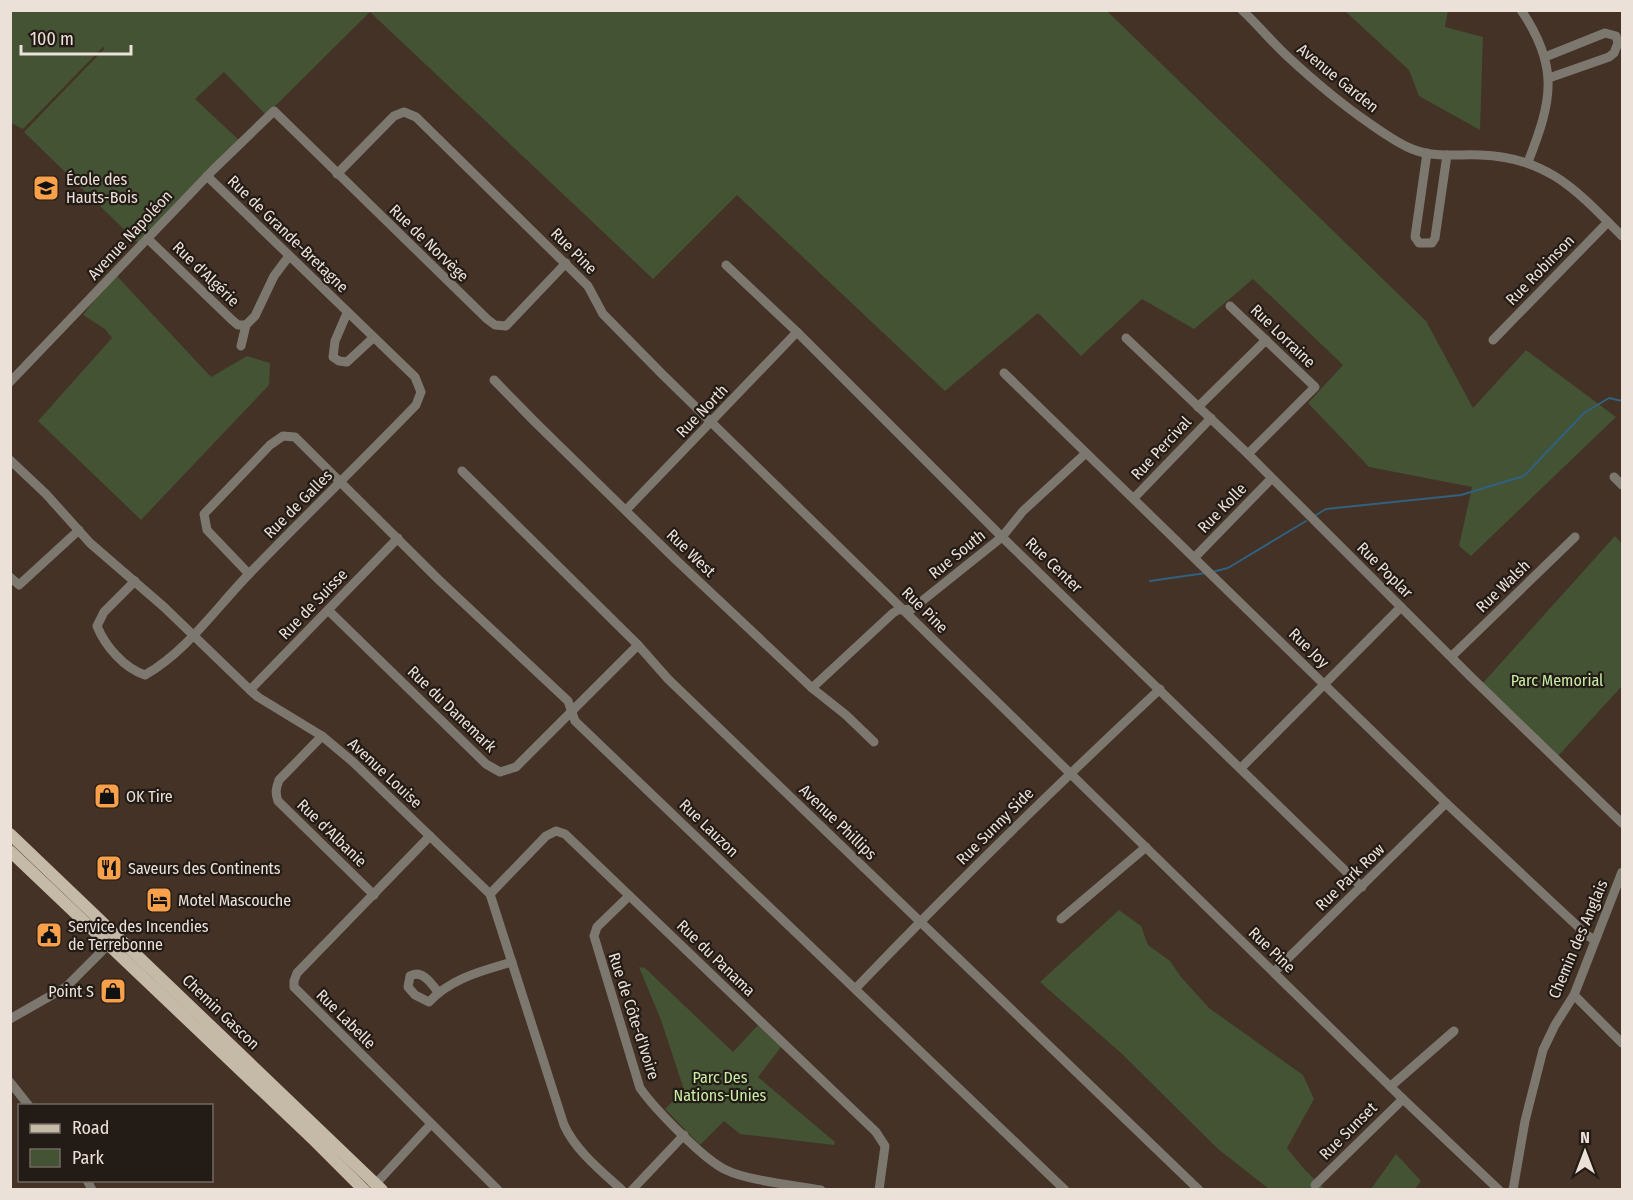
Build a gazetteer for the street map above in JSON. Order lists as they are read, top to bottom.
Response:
{
  "streets": {
    "main road": ["Chemin Gascon"],
    "street": [
      "Avenue Garden",
      "Rue de Grande-Bretagne",
      "Avenue Napoléon",
      "Rue de Norvège",
      "Rue Pine",
      "Rue Robinson",
      "Rue d'Algérie",
      "Rue Lorraine",
      "Rue North",
      "Rue Percival",
      "Rue de Galles",
      "Rue Kolle",
      "Rue West",
      "Rue South",
      "Rue Center",
      "Rue Poplar",
      "Rue Walsh",
      "Rue de Suisse",
      "Rue Joy",
      "Rue du Danemark",
      "Avenue Louise",
      "Avenue Phillips",
      "Rue Sunny Side",
      "Rue Lauzon",
      "Rue d'Albanie",
      "Rue Park Row",
      "Chemin des Anglais",
      "Rue du Panama",
      "Rue de Côte-d'Ivoire",
      "Rue Labelle",
      "Rue Sunset"
    ]
  },
  "crossings": [
    ["Avenue Garden", "Rue Robinson"],
    ["Rue de Grande-Bretagne", "Avenue Napoléon"],
    ["Rue de Grande-Bretagne", "Rue de Galles"],
    ["Avenue Napoléon", "Rue de Norvège"],
    ["Avenue Napoléon", "Rue d'Algérie"],
    ["Rue de Norvège", "Rue Pine"],
    ["Rue Pine", "Rue North"],
    ["Rue Pine", "Rue South"],
    ["Rue Pine", "Rue Sunny Side"],
    ["Rue Pine", "Rue Park Row"],
    ["Rue Pine", "Rue Sunset"],
    ["Rue Lorraine", "Rue Percival"],
    ["Rue Lorraine", "Rue Poplar"],
    ["Rue North", "Rue West"],
    ["Rue North", "Rue Center"],
    ["Rue Percival", "Rue Poplar"],
    ["Rue Percival", "Rue Joy"],
    ["Rue de Galles", "Avenue Louise"],
    ["Rue de Galles", "Rue Lauzon"],
    ["Rue Kolle", "Rue Poplar"],
    ["Rue Kolle", "Rue Joy"],
    ["Rue West", "Rue South"],
    ["Rue South", "Rue Center"],
    ["Rue South", "Rue Joy"],
    ["Rue Center", "Rue Sunny Side"],
    ["Rue Center", "Rue Park Row"],
    ["Rue Poplar", "Rue Walsh"],
    ["Rue de Suisse", "Rue du Danemark"],
    ["Rue de Suisse", "Avenue Louise"],
    ["Rue de Suisse", "Rue Lauzon"],
    ["Rue Joy", "Rue Park Row"],
    ["Rue Joy", "Chemin des Anglais"],
    ["Rue du Danemark", "Avenue Phillips"],
    ["Rue du Danemark", "Rue Lauzon"],
    ["Avenue Louise", "Rue d'Albanie"],
    ["Avenue Louise", "Rue du Panama"],
    ["Avenue Louise", "Rue Labelle"],
    ["Avenue Phillips", "Rue Sunny Side"],
    ["Rue Sunny Side", "Rue Lauzon"],
    ["Rue d'Albanie", "Rue Labelle"],
    ["Rue du Panama", "Rue de Côte-d'Ivoire"]
  ],
  "parks": ["Parc Memorial", "Parc Des Nations-Unies"],
  "places": {
    "school or university": ["École des Hauts-Bois"],
    "shop": ["OK Tire", "Point S"],
    "restaurant": ["Saveurs des Continents"],
    "hotel": ["Motel Mascouche"],
    "public building": ["Service des Incendies de Terrebonne"]
  },
  "legend": ["Road", "Park"],
  "scale_bar": "100 m",
  "north": "top"
}
